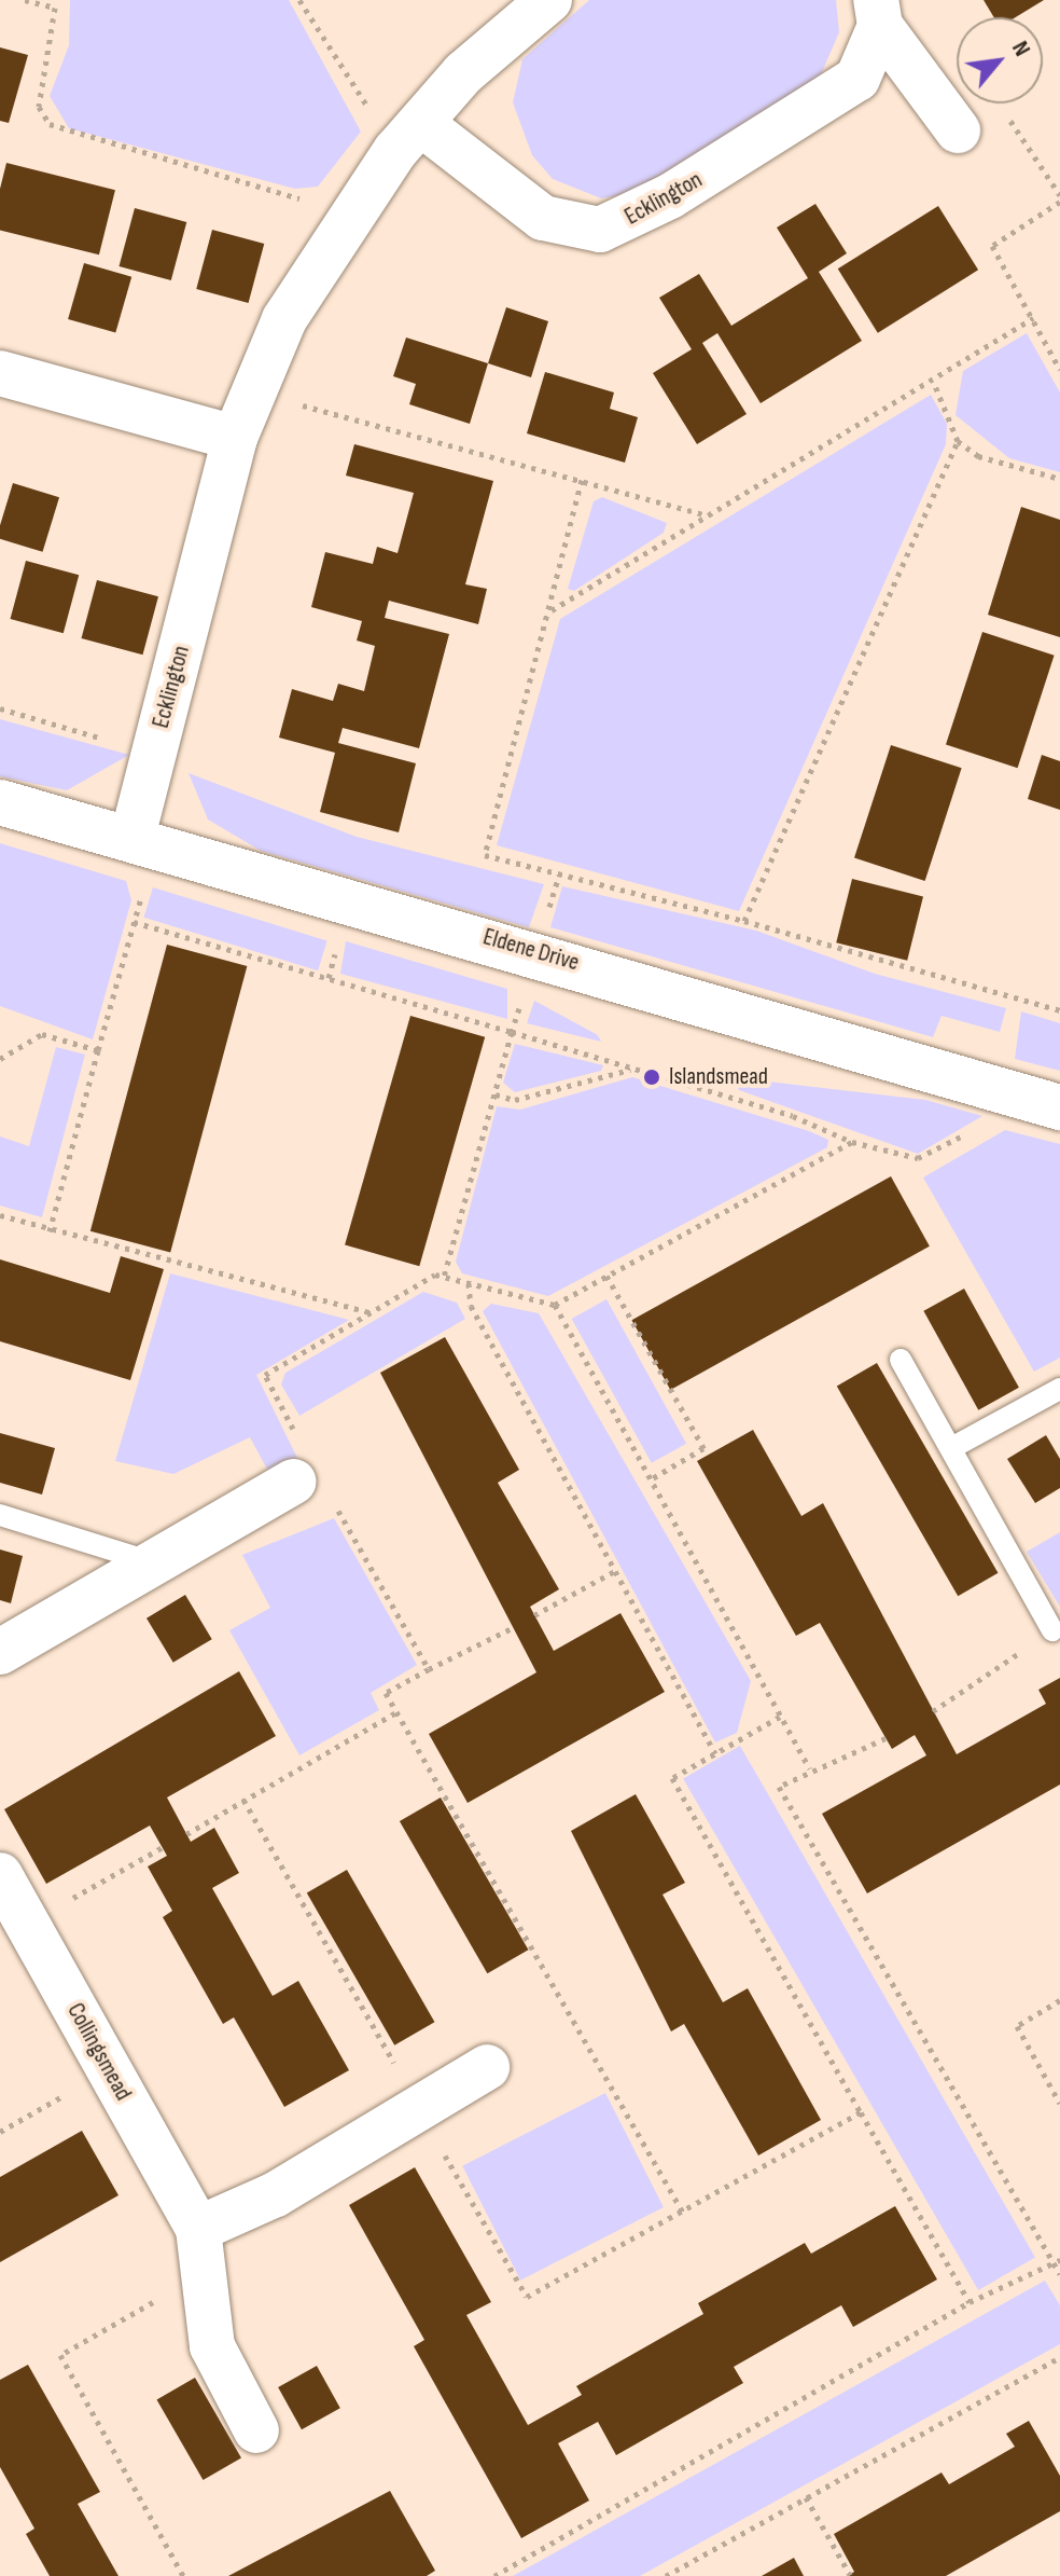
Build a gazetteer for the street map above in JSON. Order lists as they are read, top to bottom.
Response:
{
  "streets": {
    "street": ["Ecklington", "Eldene Drive", "Collingsmead"]
  },
  "crossings": [
    ["Ecklington", "Eldene Drive"]
  ],
  "places": ["Islandsmead"],
  "north": "top right"
}
